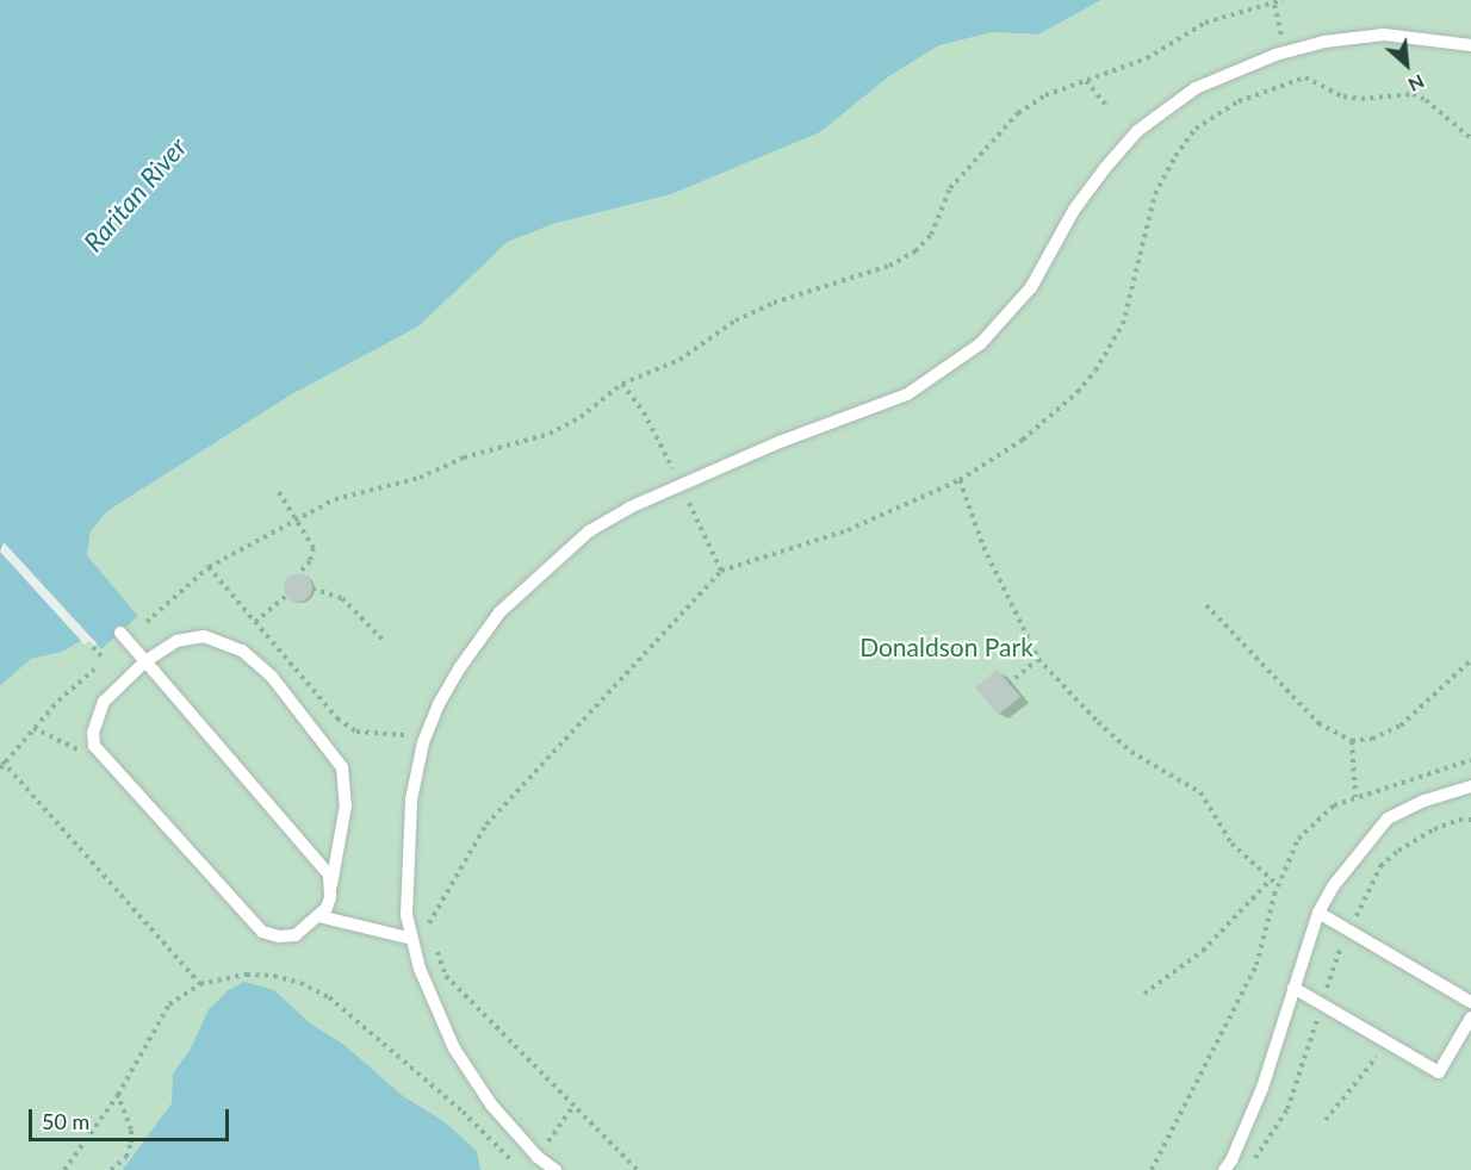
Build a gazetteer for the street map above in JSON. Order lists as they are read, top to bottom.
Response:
{
  "water": ["Raritan River"],
  "parks": ["Donaldson Park"],
  "scale_bar": "50 m",
  "north": "bottom right"
}
